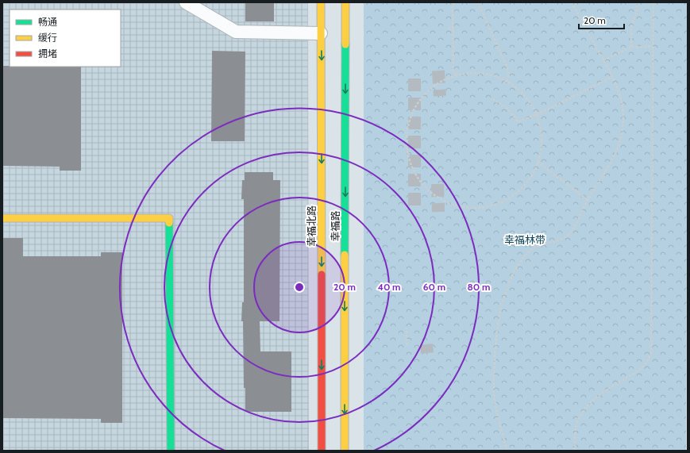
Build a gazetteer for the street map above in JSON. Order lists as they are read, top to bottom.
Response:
{
  "streets": {
    "main road": ["幸福北路", "幸福路"]
  },
  "one_way": ["幸福北路", "幸福路"],
  "parks": ["幸福林带"],
  "legend": ["畅通", "缓行", "拥堵"],
  "scale_bar": "20 m",
  "rings": [
    "20 m",
    "40 m",
    "60 m",
    "80 m"
  ]
}
